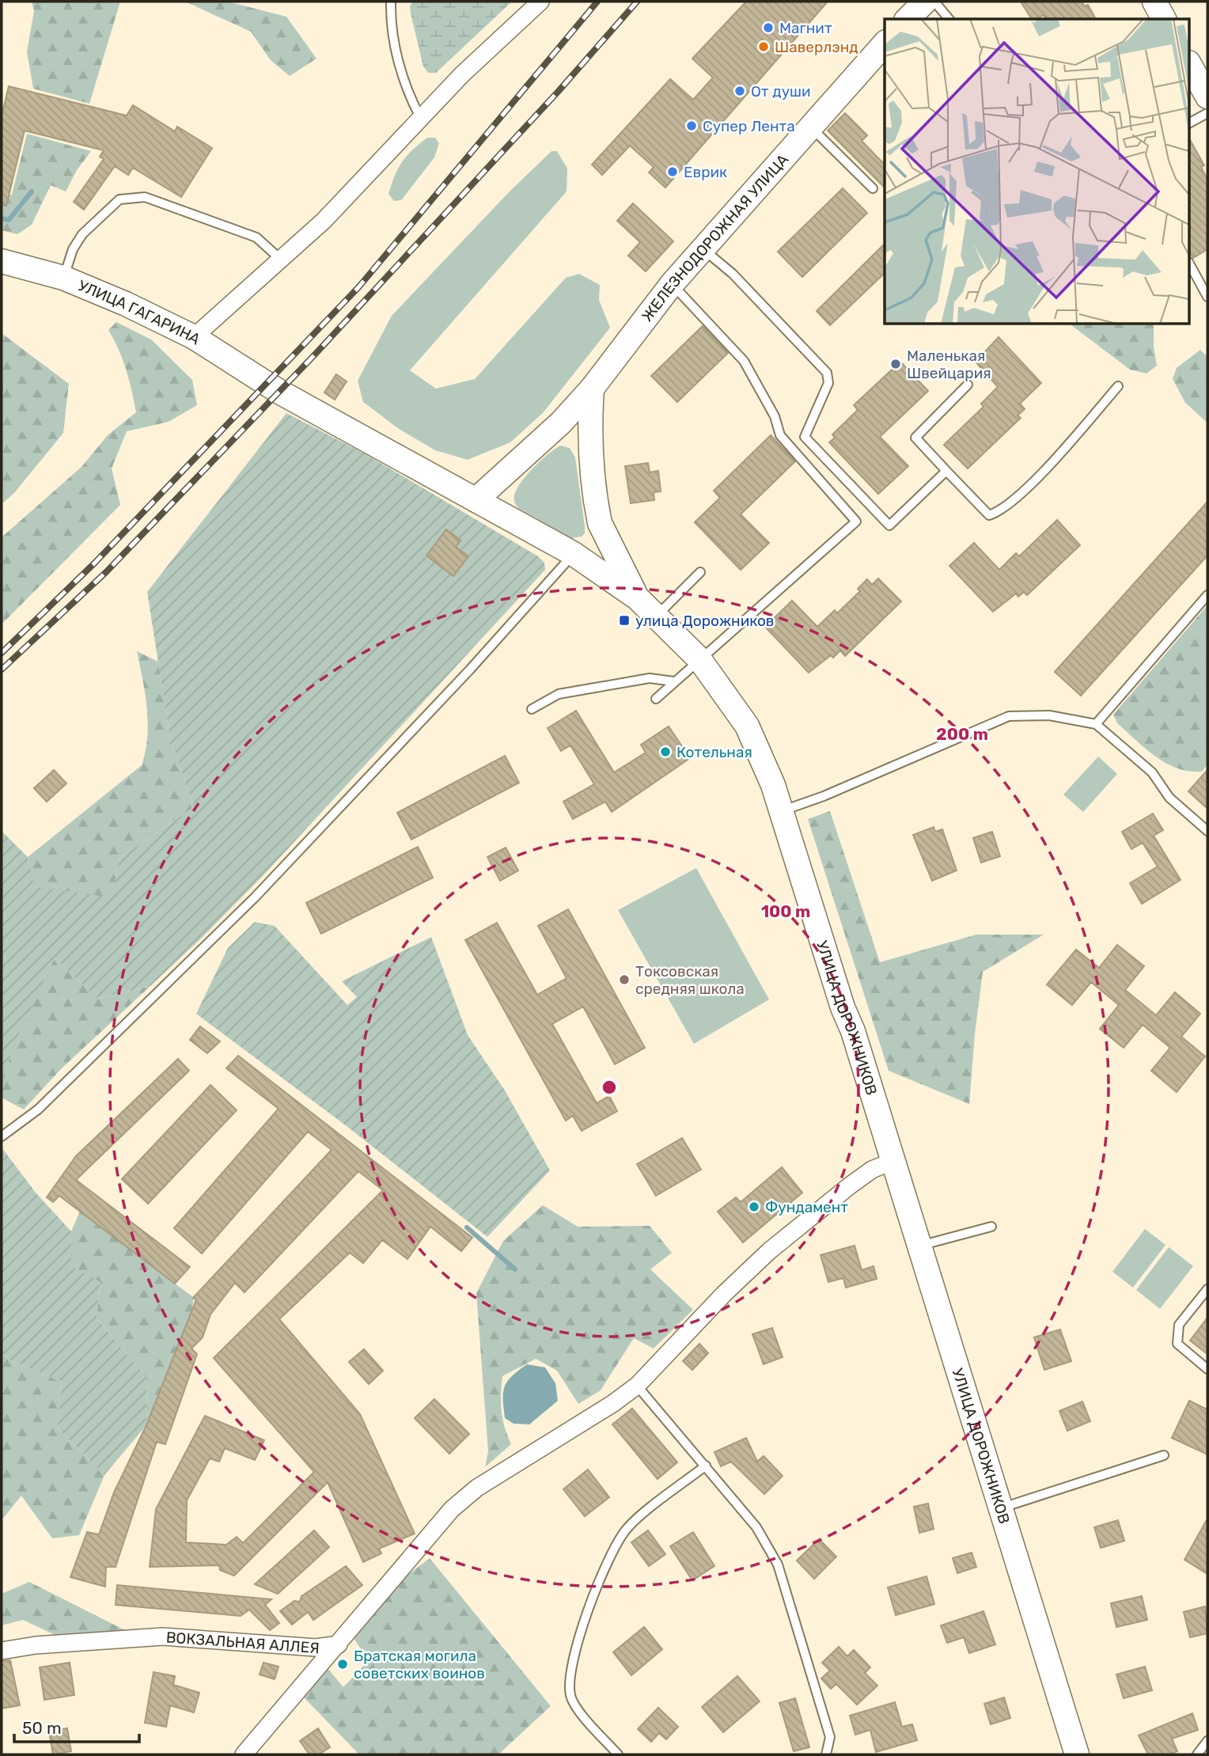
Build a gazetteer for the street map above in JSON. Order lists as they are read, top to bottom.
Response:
{
  "streets": {
    "main road": ["ЖЕЛЕЗНОДОРОЖНАЯ УЛИЦА", "УЛИЦА ГАГАРИНА", "УЛИЦА ДОРОЖНИКОВ"],
    "street": ["ВОКЗАЛЬНАЯ АЛЛЕЯ"]
  },
  "crossings": [
    ["ЖЕЛЕЗНОДОРОЖНАЯ УЛИЦА", "УЛИЦА ДОРОЖНИКОВ"],
    ["УЛИЦА ГАГАРИНА", "УЛИЦА ДОРОЖНИКОВ"]
  ],
  "places": {
    "other": [
      "Магнит",
      "Шаверлэнд",
      "От души",
      "Супер Лента",
      "Еврик",
      "Маленькая Швейцария",
      "Котельная",
      "Токсовская средняя школа",
      "Фундамент",
      "Братская могила советских воинов"
    ],
    "transit": ["улица Дорожников"]
  },
  "scale_bar": "50 m",
  "rings": ["200 m", "100 m"]
}
